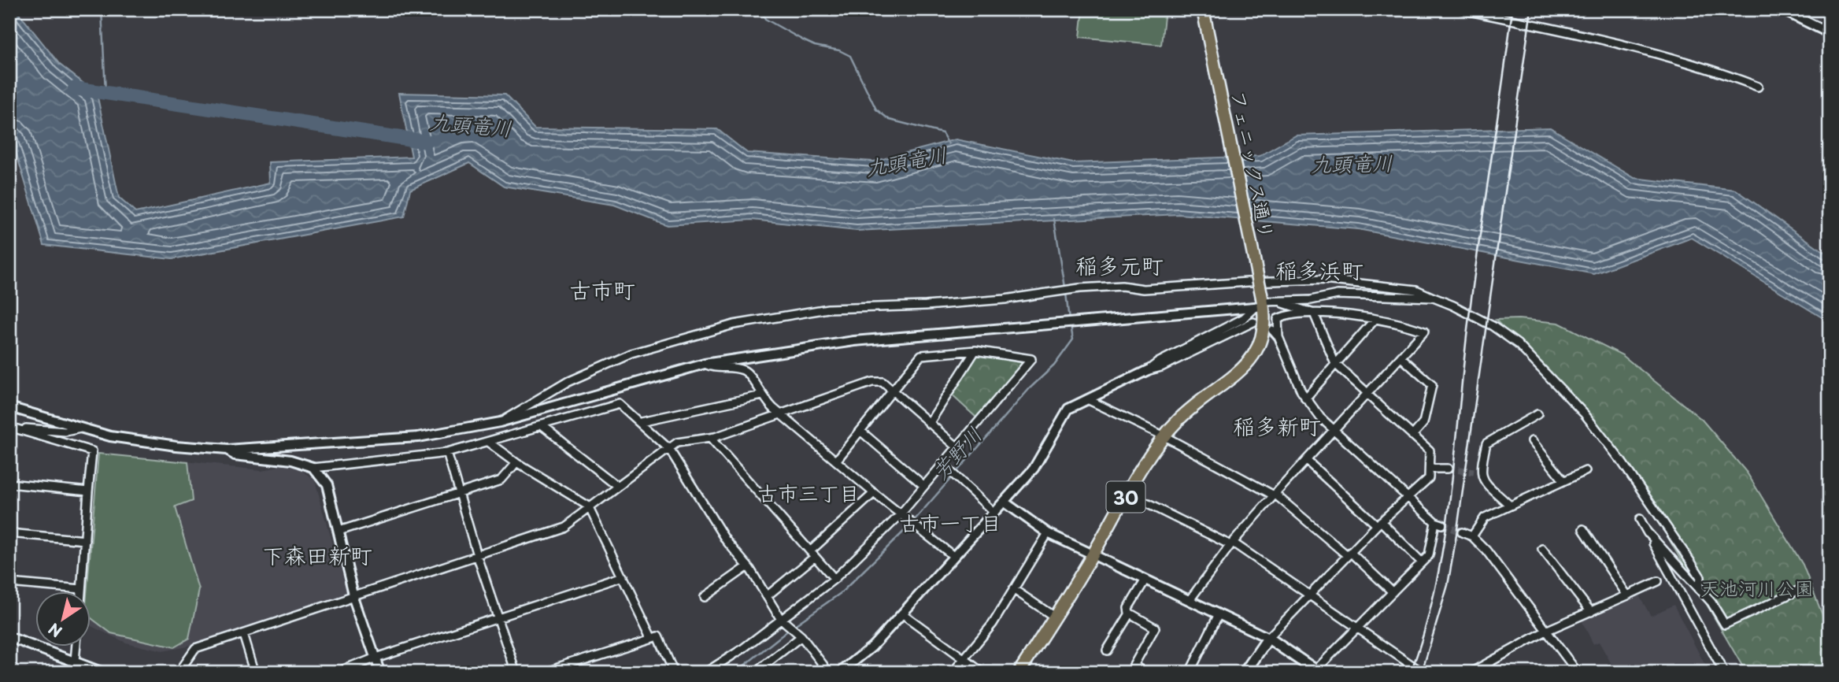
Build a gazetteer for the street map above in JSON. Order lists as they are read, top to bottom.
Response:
{
  "streets": {
    "main road": ["フェニックス通り", "30"]
  },
  "districts": [
    "稲多元町",
    "稲多浜町",
    "古市町",
    "稲多新町",
    "古市三丁目",
    "古市一丁目",
    "下森田新町"
  ],
  "water": ["九頭竜川", "芳野川"],
  "parks": ["天池河川公園"],
  "north": "bottom left"
}
